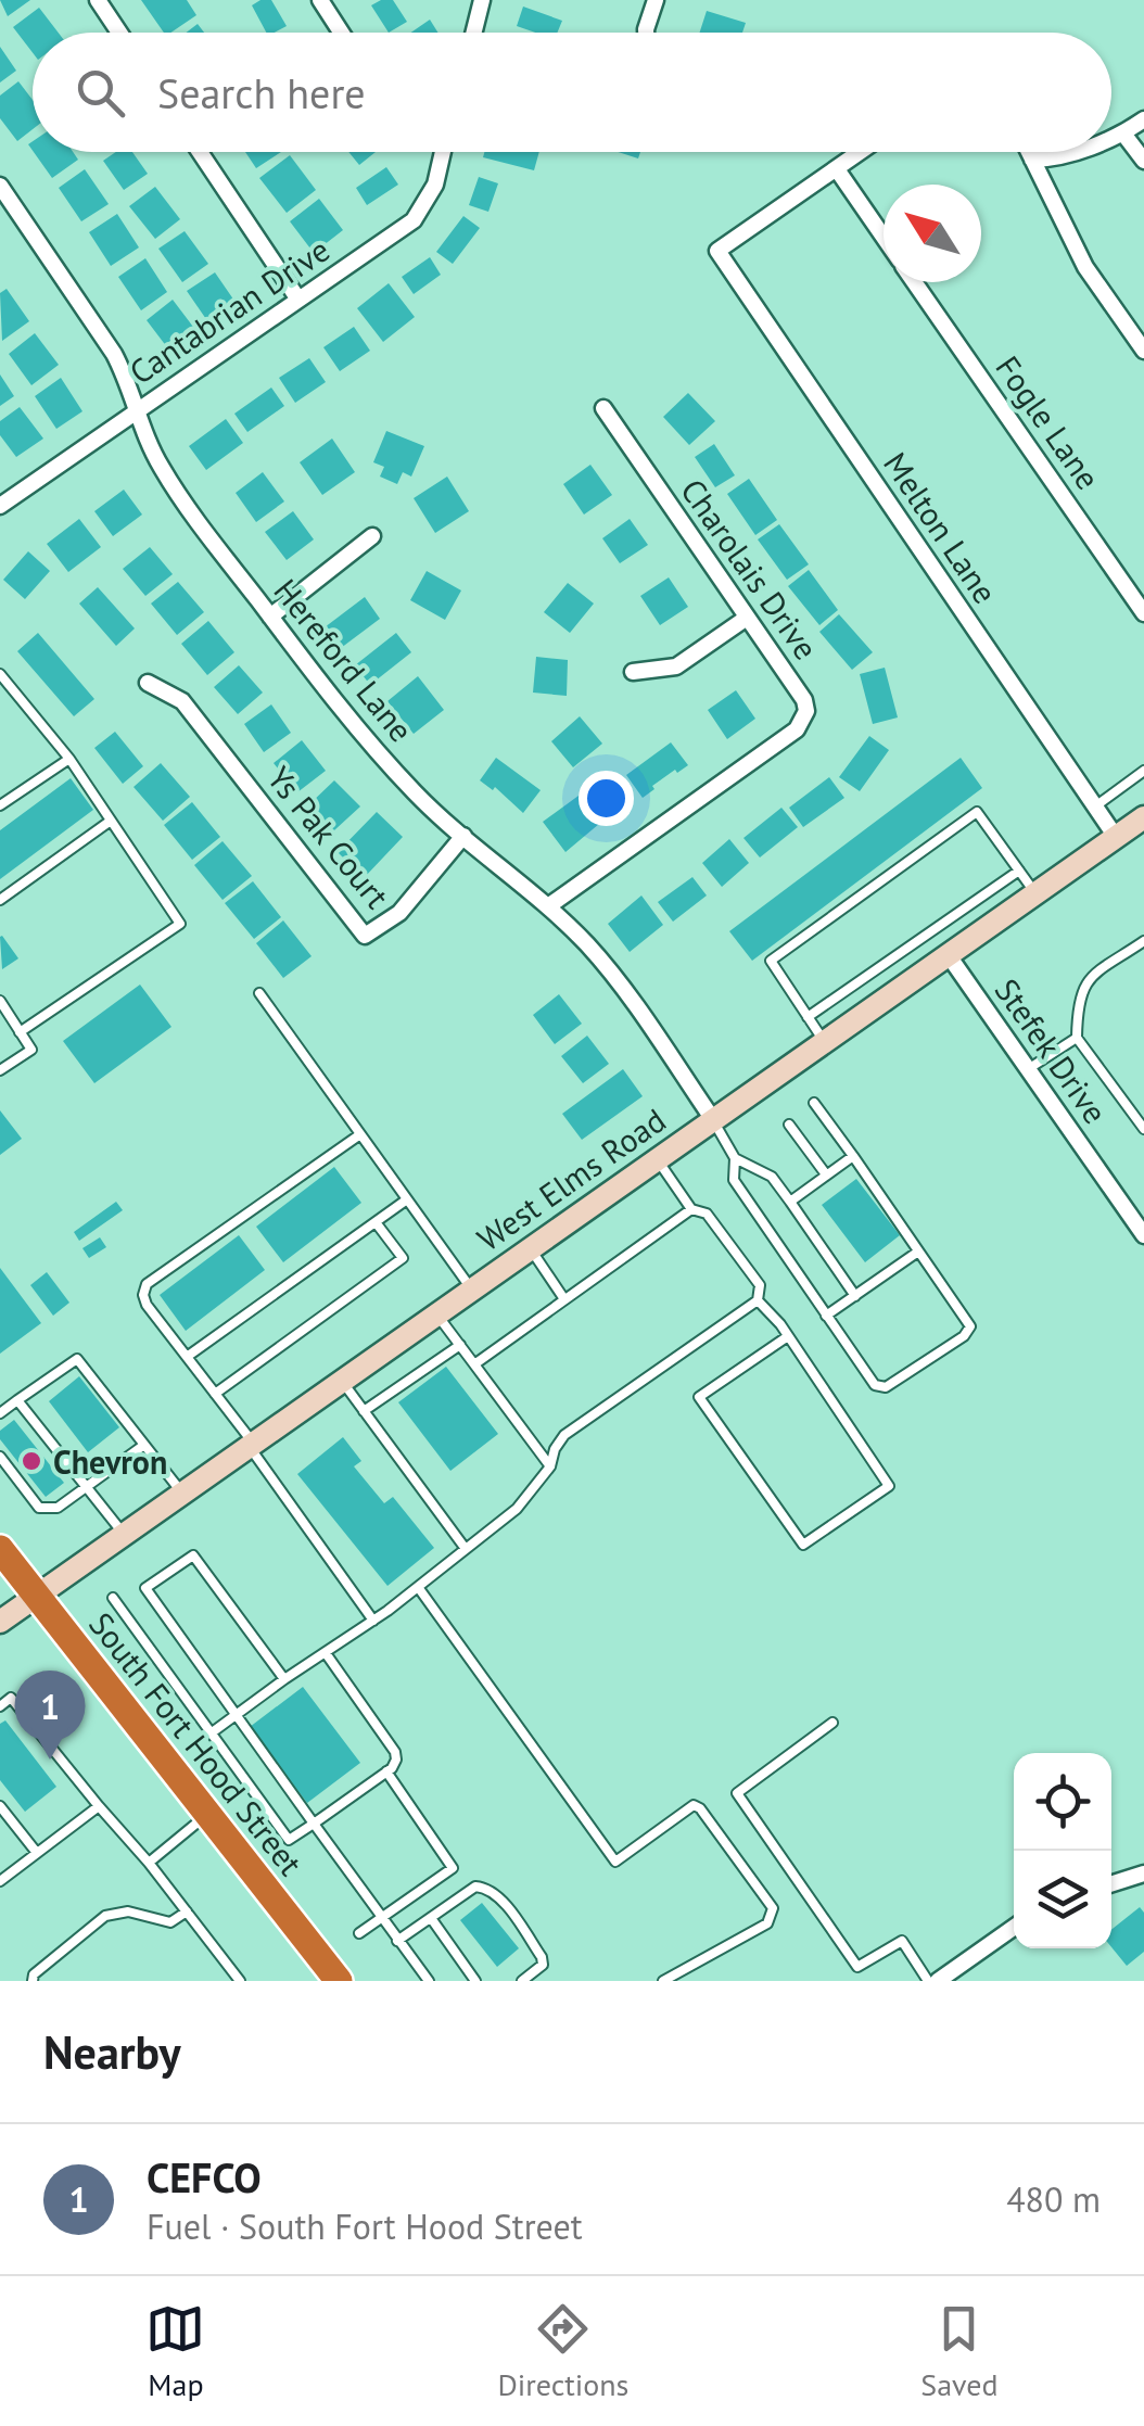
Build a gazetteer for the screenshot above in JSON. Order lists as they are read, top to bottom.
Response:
{
  "streets": {
    "highway": ["South Fort Hood Street"],
    "main road": ["West Elms Road"],
    "street": [
      "Cantabrian Drive",
      "Fogle Lane",
      "Melton Lane",
      "Charolais Drive",
      "Hereford Lane",
      "Ys Pak Court",
      "Stefek Drive"
    ]
  },
  "crossings": [
    ["Cantabrian Drive", "Hereford Lane"],
    ["Fogle Lane", "Melton Lane"],
    ["Melton Lane", "West Elms Road"],
    ["Charolais Drive", "Hereford Lane"],
    ["Hereford Lane", "Ys Pak Court"],
    ["Hereford Lane", "West Elms Road"],
    ["Stefek Drive", "West Elms Road"],
    ["West Elms Road", "South Fort Hood Street"]
  ],
  "places": ["Chevron"],
  "north": "top left",
  "page": {
    "search": "Search here",
    "pins": "1",
    "heading": "Nearby",
    "list": [
      {
        "mark": "1",
        "name": "CEFCO",
        "note": "Fuel · South Fort Hood Street",
        "value": "480 m"
      }
    ],
    "nav": ["Map", "Directions", "Saved"]
  }
}
